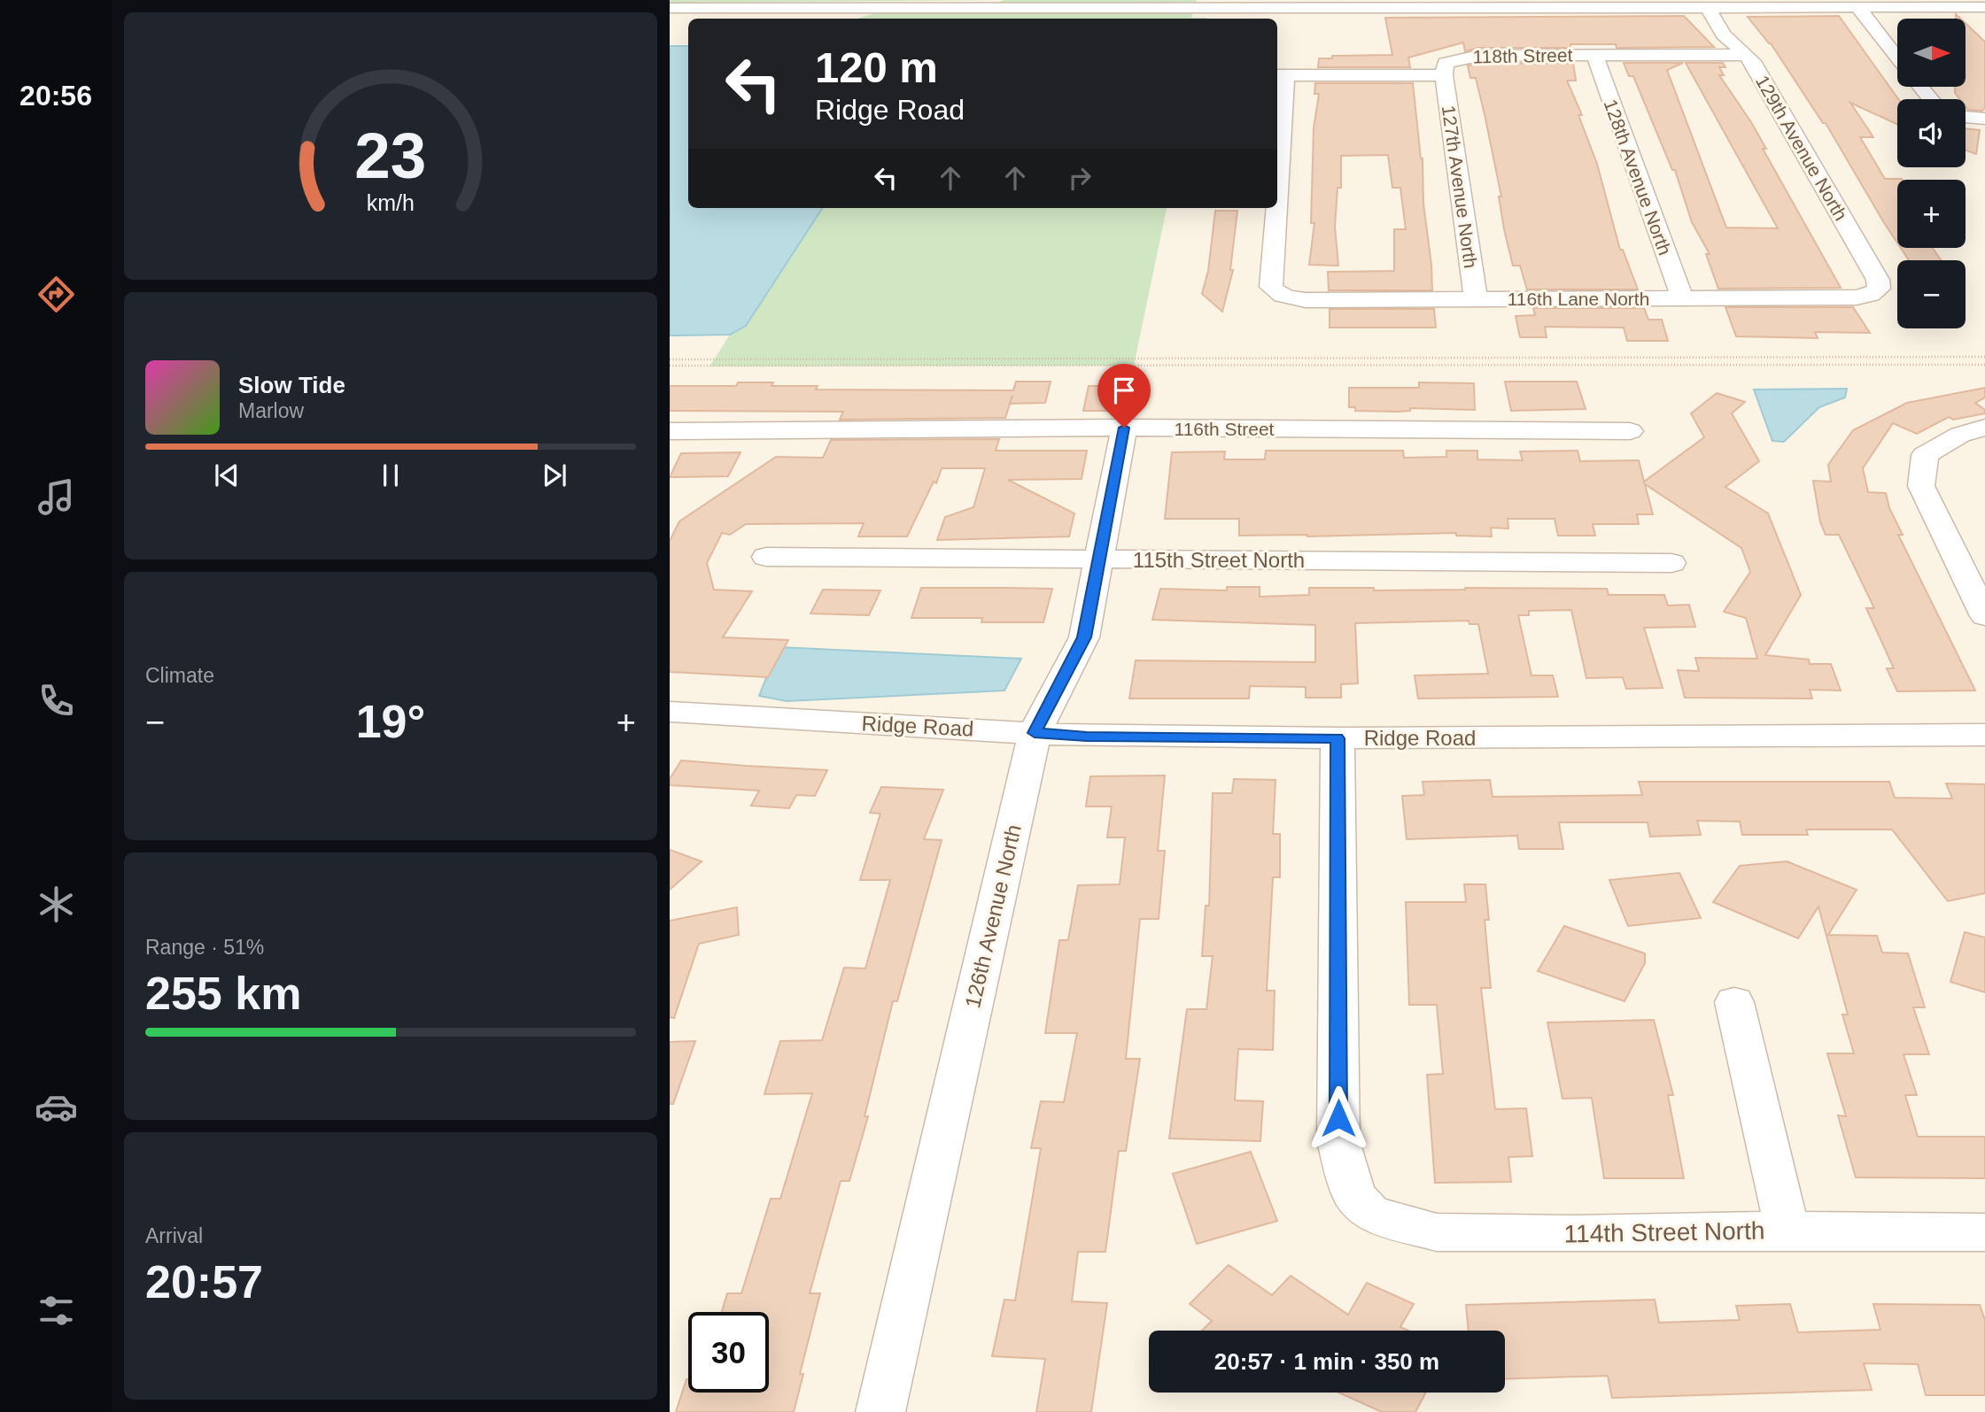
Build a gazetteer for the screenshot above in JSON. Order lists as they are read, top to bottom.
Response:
{
  "streets": {
    "street": [
      "118th Street",
      "129th Avenue North",
      "128th Avenue North",
      "127th Avenue North",
      "116th Lane North",
      "116th Street",
      "115th Street North",
      "Ridge Road",
      "126th Avenue North",
      "114th Street North"
    ]
  },
  "crossings": [
    ["118th Street", "129th Avenue North"],
    ["118th Street", "128th Avenue North"],
    ["118th Street", "127th Avenue North"],
    ["118th Street", "116th Lane North"],
    ["129th Avenue North", "116th Lane North"],
    ["128th Avenue North", "116th Lane North"],
    ["127th Avenue North", "116th Lane North"],
    ["116th Street", "126th Avenue North"],
    ["115th Street North", "126th Avenue North"],
    ["Ridge Road", "126th Avenue North"],
    ["Ridge Road", "114th Street North"]
  ],
  "north": "right",
  "page": {
    "tabs": "20:56",
    "map_buttons": ["+", "−"],
    "turn": ["120 m", "Ridge Road"],
    "song": ["Slow Tide", "Marlow"],
    "tile": [
      "Climate",
      ["Range · 51%", "255 km"],
      ["Arrival", "20:57"]
    ],
    "heat": ["−", "19°", "+"],
    "limit": "30",
    "trip": "20:57 · 1 min · 350 m",
    "gauge": ["23", "km/h"]
  }
}
